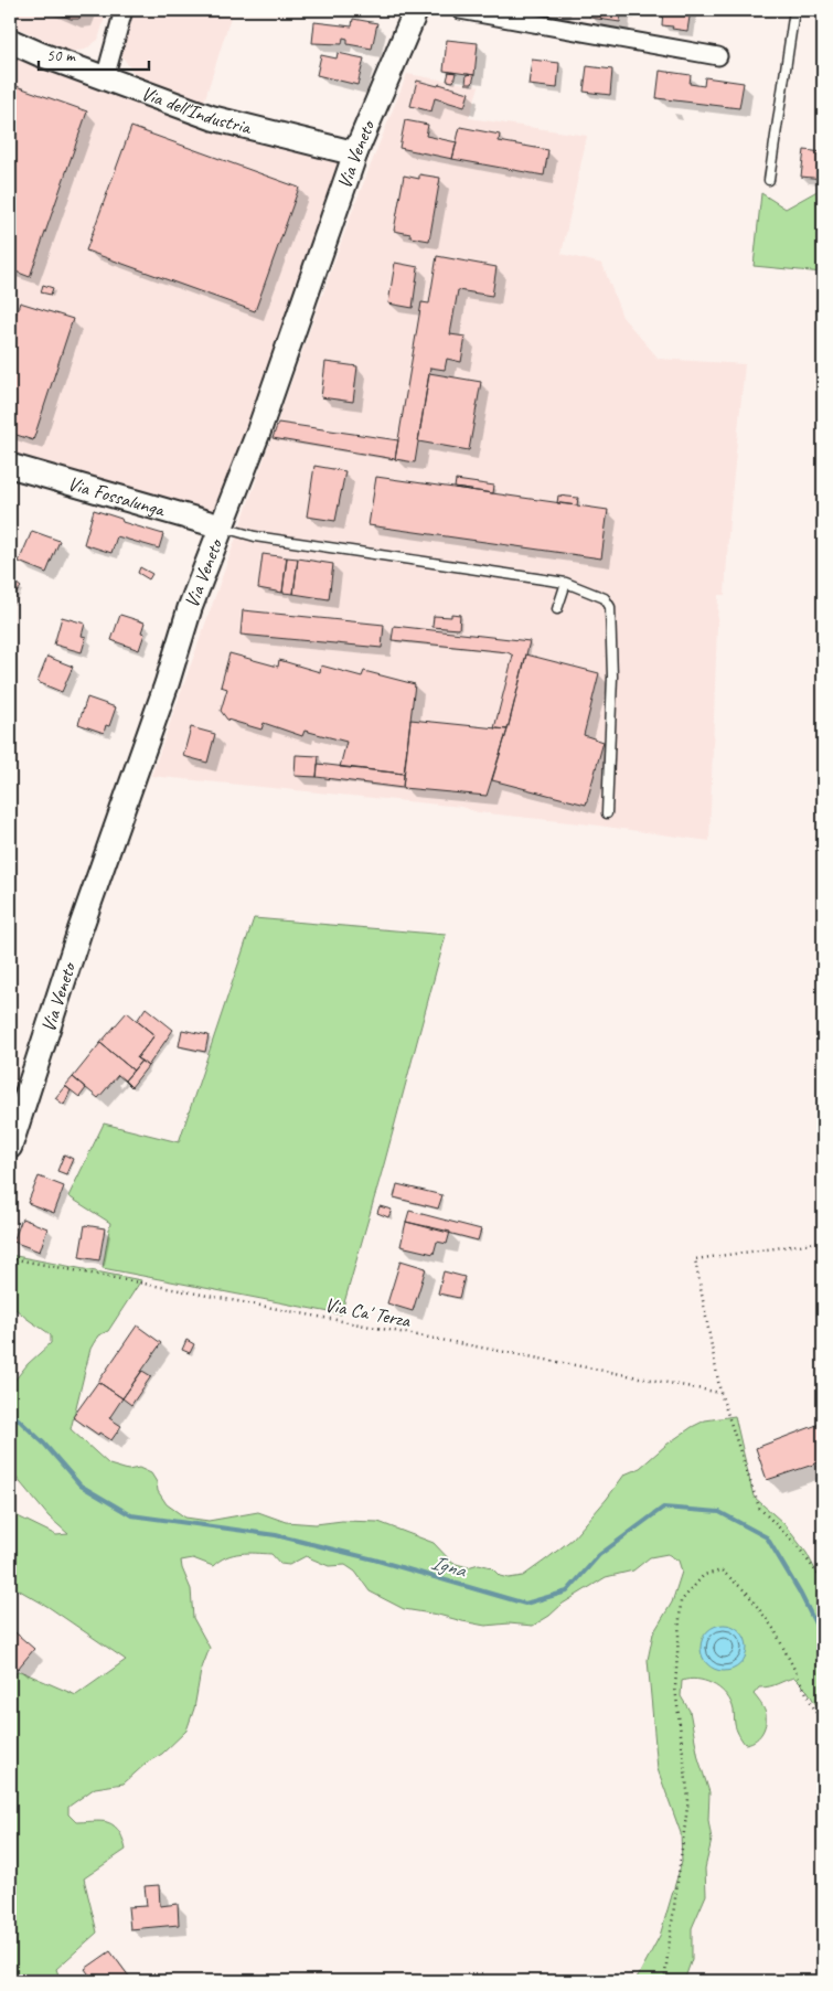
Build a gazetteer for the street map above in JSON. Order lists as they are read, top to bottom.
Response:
{
  "streets": {
    "street": ["Via dell'Industria", "Via Veneto", "Via Fossalunga"],
    "path": ["Via Ca' Terza"]
  },
  "crossings": [
    ["Via dell'Industria", "Via Veneto"],
    ["Via Veneto", "Via Fossalunga"]
  ],
  "water": ["Igna"],
  "scale_bar": "50 m"
}
